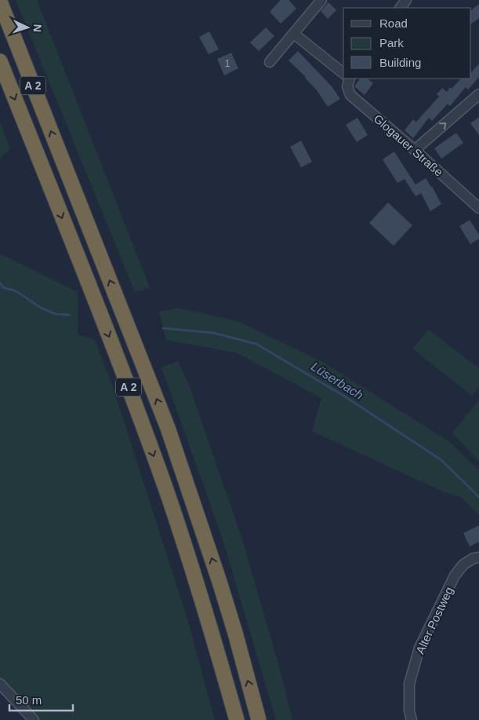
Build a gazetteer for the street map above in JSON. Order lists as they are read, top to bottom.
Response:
{
  "streets": {
    "highway": ["A 2"],
    "street": ["Glogauer Straße", "Alter Postweg"]
  },
  "water": ["Lüserbach"],
  "house_numbers": ["1"],
  "legend": ["Road", "Park", "Building"],
  "scale_bar": "50 m",
  "north": "right"
}
